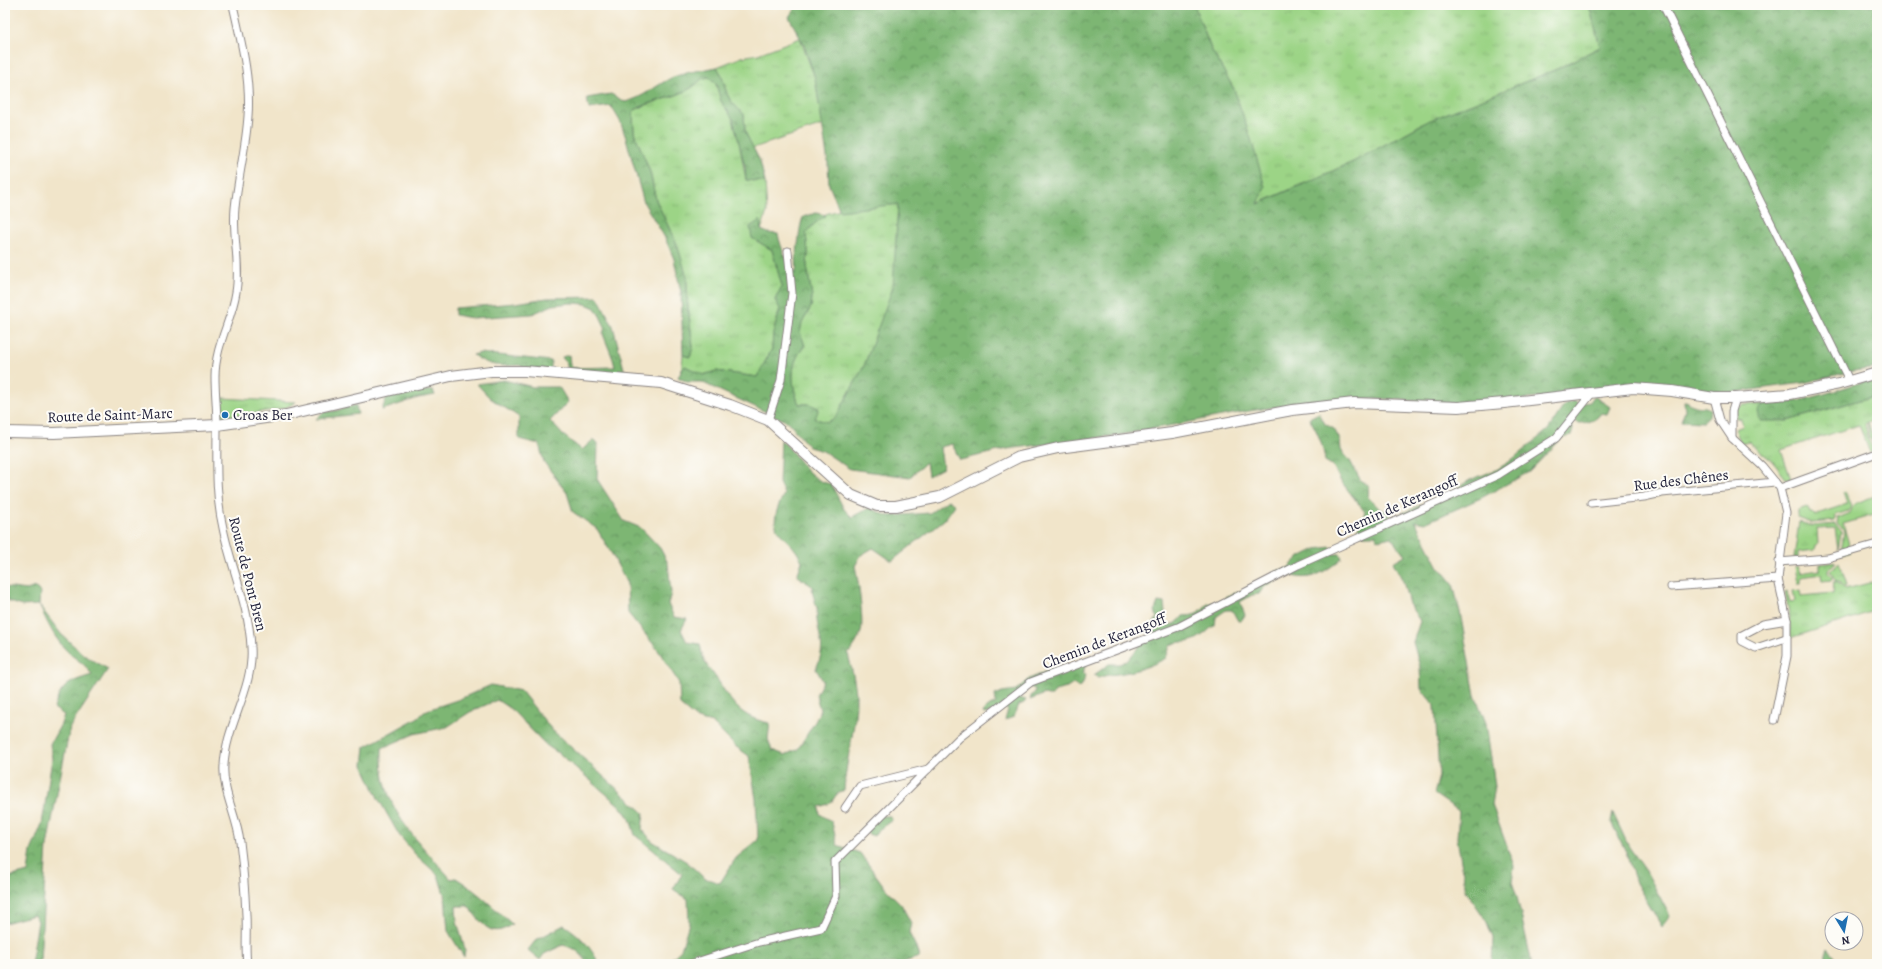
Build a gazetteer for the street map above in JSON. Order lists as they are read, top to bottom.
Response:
{
  "streets": {
    "street": [
      "Route de Saint-Marc",
      "Rue des Chênes",
      "Chemin de Kerangoff",
      "Route de Pont Bren"
    ]
  },
  "crossings": [
    ["Route de Saint-Marc", "Route de Pont Bren"]
  ],
  "places": ["Croas Ber"],
  "north": "bottom"
}
